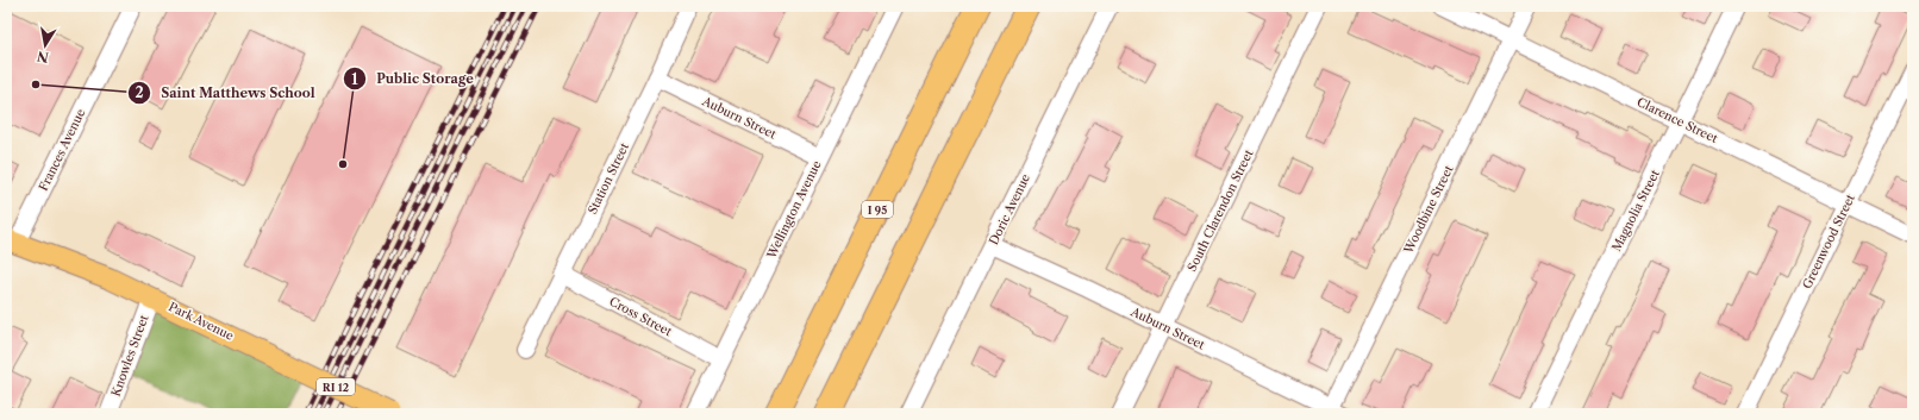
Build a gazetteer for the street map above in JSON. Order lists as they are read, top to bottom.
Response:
{
  "streets": {
    "highway": ["I 95"],
    "main road": ["Park Avenue", "RI 12"],
    "street": [
      "Auburn Street",
      "Clarence Street",
      "Frances Avenue",
      "Station Street",
      "Wellington Avenue",
      "Doric Avenue",
      "Woodbine Street",
      "South Clarendon Street",
      "Magnolia Street",
      "Greenwood Street",
      "Cross Street",
      "Knowles Street"
    ]
  },
  "crossings": [
    ["Auburn Street", "Station Street"],
    ["Auburn Street", "Wellington Avenue"],
    ["Auburn Street", "Doric Avenue"],
    ["Auburn Street", "Woodbine Street"],
    ["Auburn Street", "South Clarendon Street"],
    ["Clarence Street", "Woodbine Street"],
    ["Clarence Street", "Magnolia Street"],
    ["Clarence Street", "Greenwood Street"],
    ["Frances Avenue", "Park Avenue"],
    ["Station Street", "Cross Street"],
    ["Wellington Avenue", "Cross Street"],
    ["Park Avenue", "Knowles Street"]
  ],
  "places": ["Saint Matthews School", "Public Storage"],
  "north": "bottom"
}
